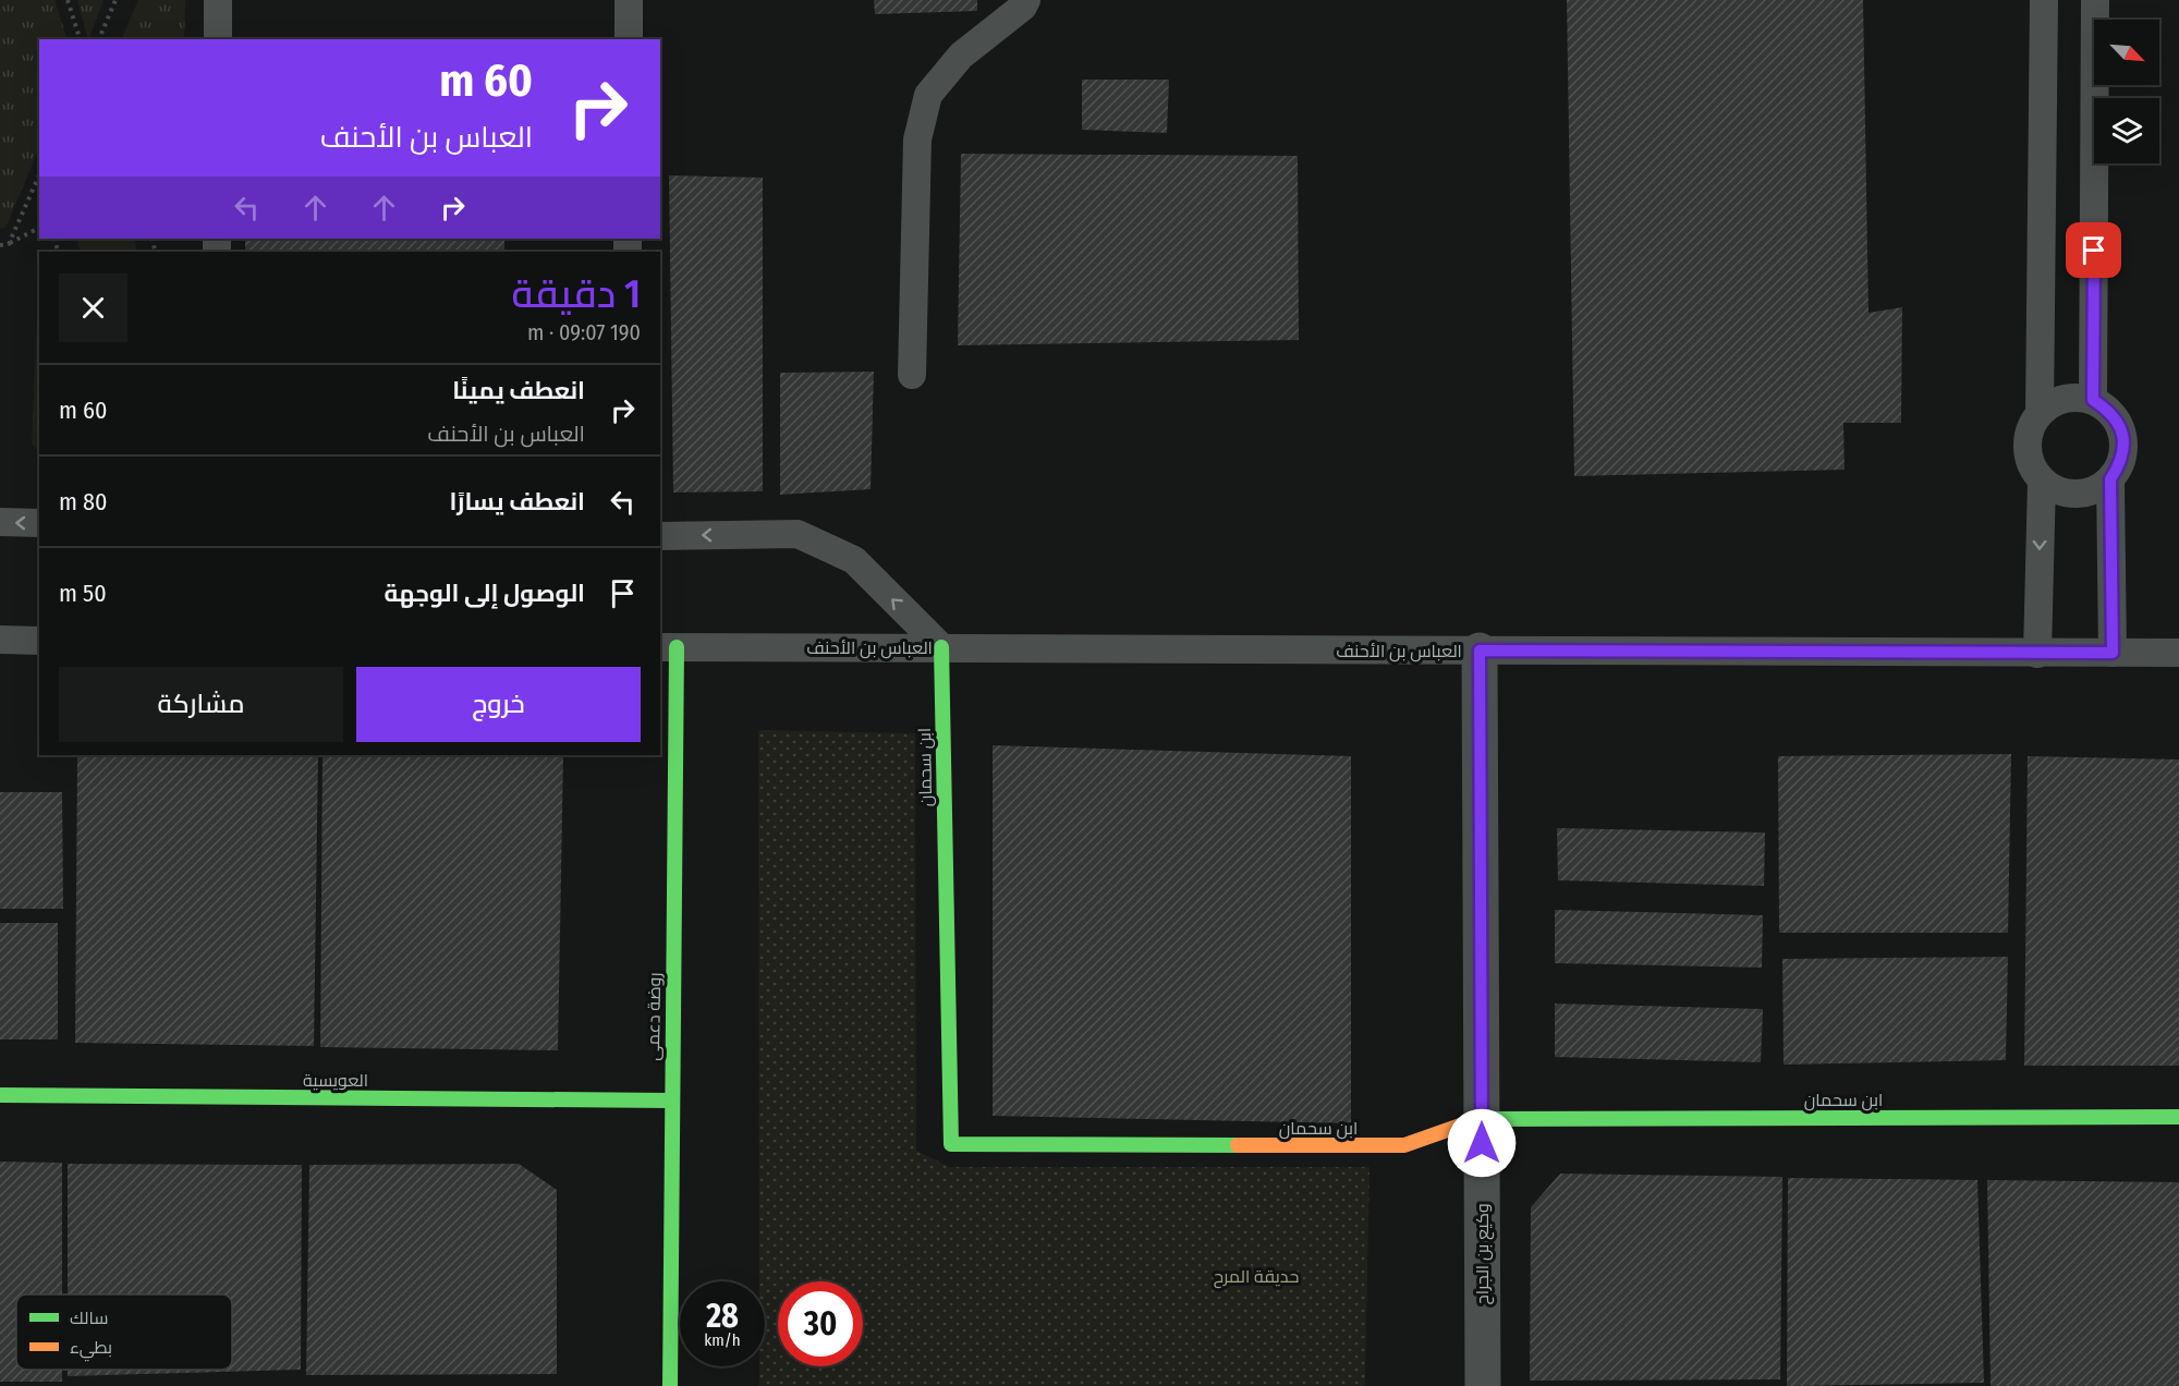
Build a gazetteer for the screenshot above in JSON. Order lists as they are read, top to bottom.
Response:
{
  "streets": {
    "street": [
      "ابن سحمان",
      "روضة دعمى",
      "العويسية",
      "وكيع بن الجراح"
    ],
    "lane": ["العباس بن الأحنف"]
  },
  "crossings": [
    ["العباس بن الأحنف", "ابن سحمان"],
    ["العباس بن الأحنف", "روضة دعمى"],
    ["العباس بن الأحنف", "وكيع بن الجراح"],
    ["ابن سحمان", "وكيع بن الجراح"],
    ["روضة دعمى", "العويسية"]
  ],
  "parks": ["حديقة المرح"],
  "legend": ["سالك", "بطيء"],
  "north": "bottom right",
  "page": {
    "turn": ["60 m", "العباس بن الأحنف"],
    "heading": ["1 دقيقة", "190 m · 09:07"],
    "list": [
      {
        "name": "انعطف يمينًا",
        "note": "العباس بن الأحنف",
        "value": "60 m"
      },
      {
        "name": "انعطف يسارًا",
        "value": "80 m"
      },
      {
        "name": "الوصول إلى الوجهة",
        "value": "50 m"
      }
    ],
    "buttons": ["خروج", "مشاركة"],
    "speed": "28 km/h",
    "limit": "30"
  }
}
